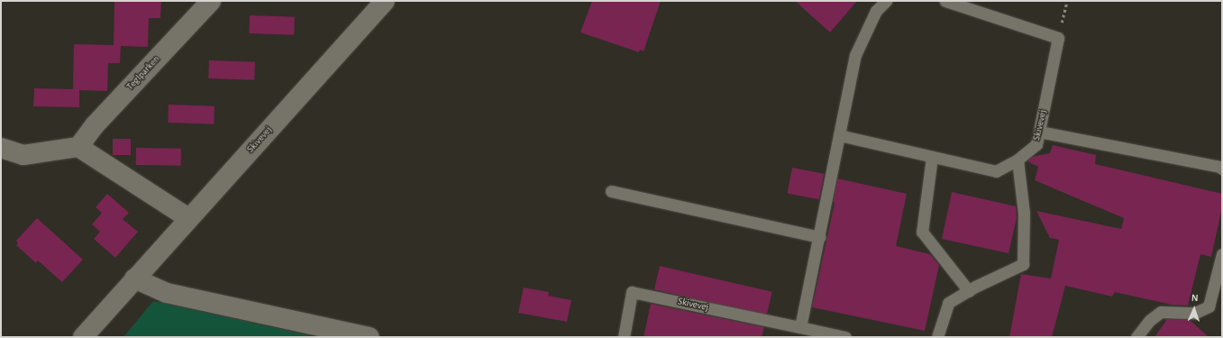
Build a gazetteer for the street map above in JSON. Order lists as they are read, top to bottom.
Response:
{
  "streets": {
    "street": ["Teglparken", "Skivevej"]
  },
  "north": "top"
}
